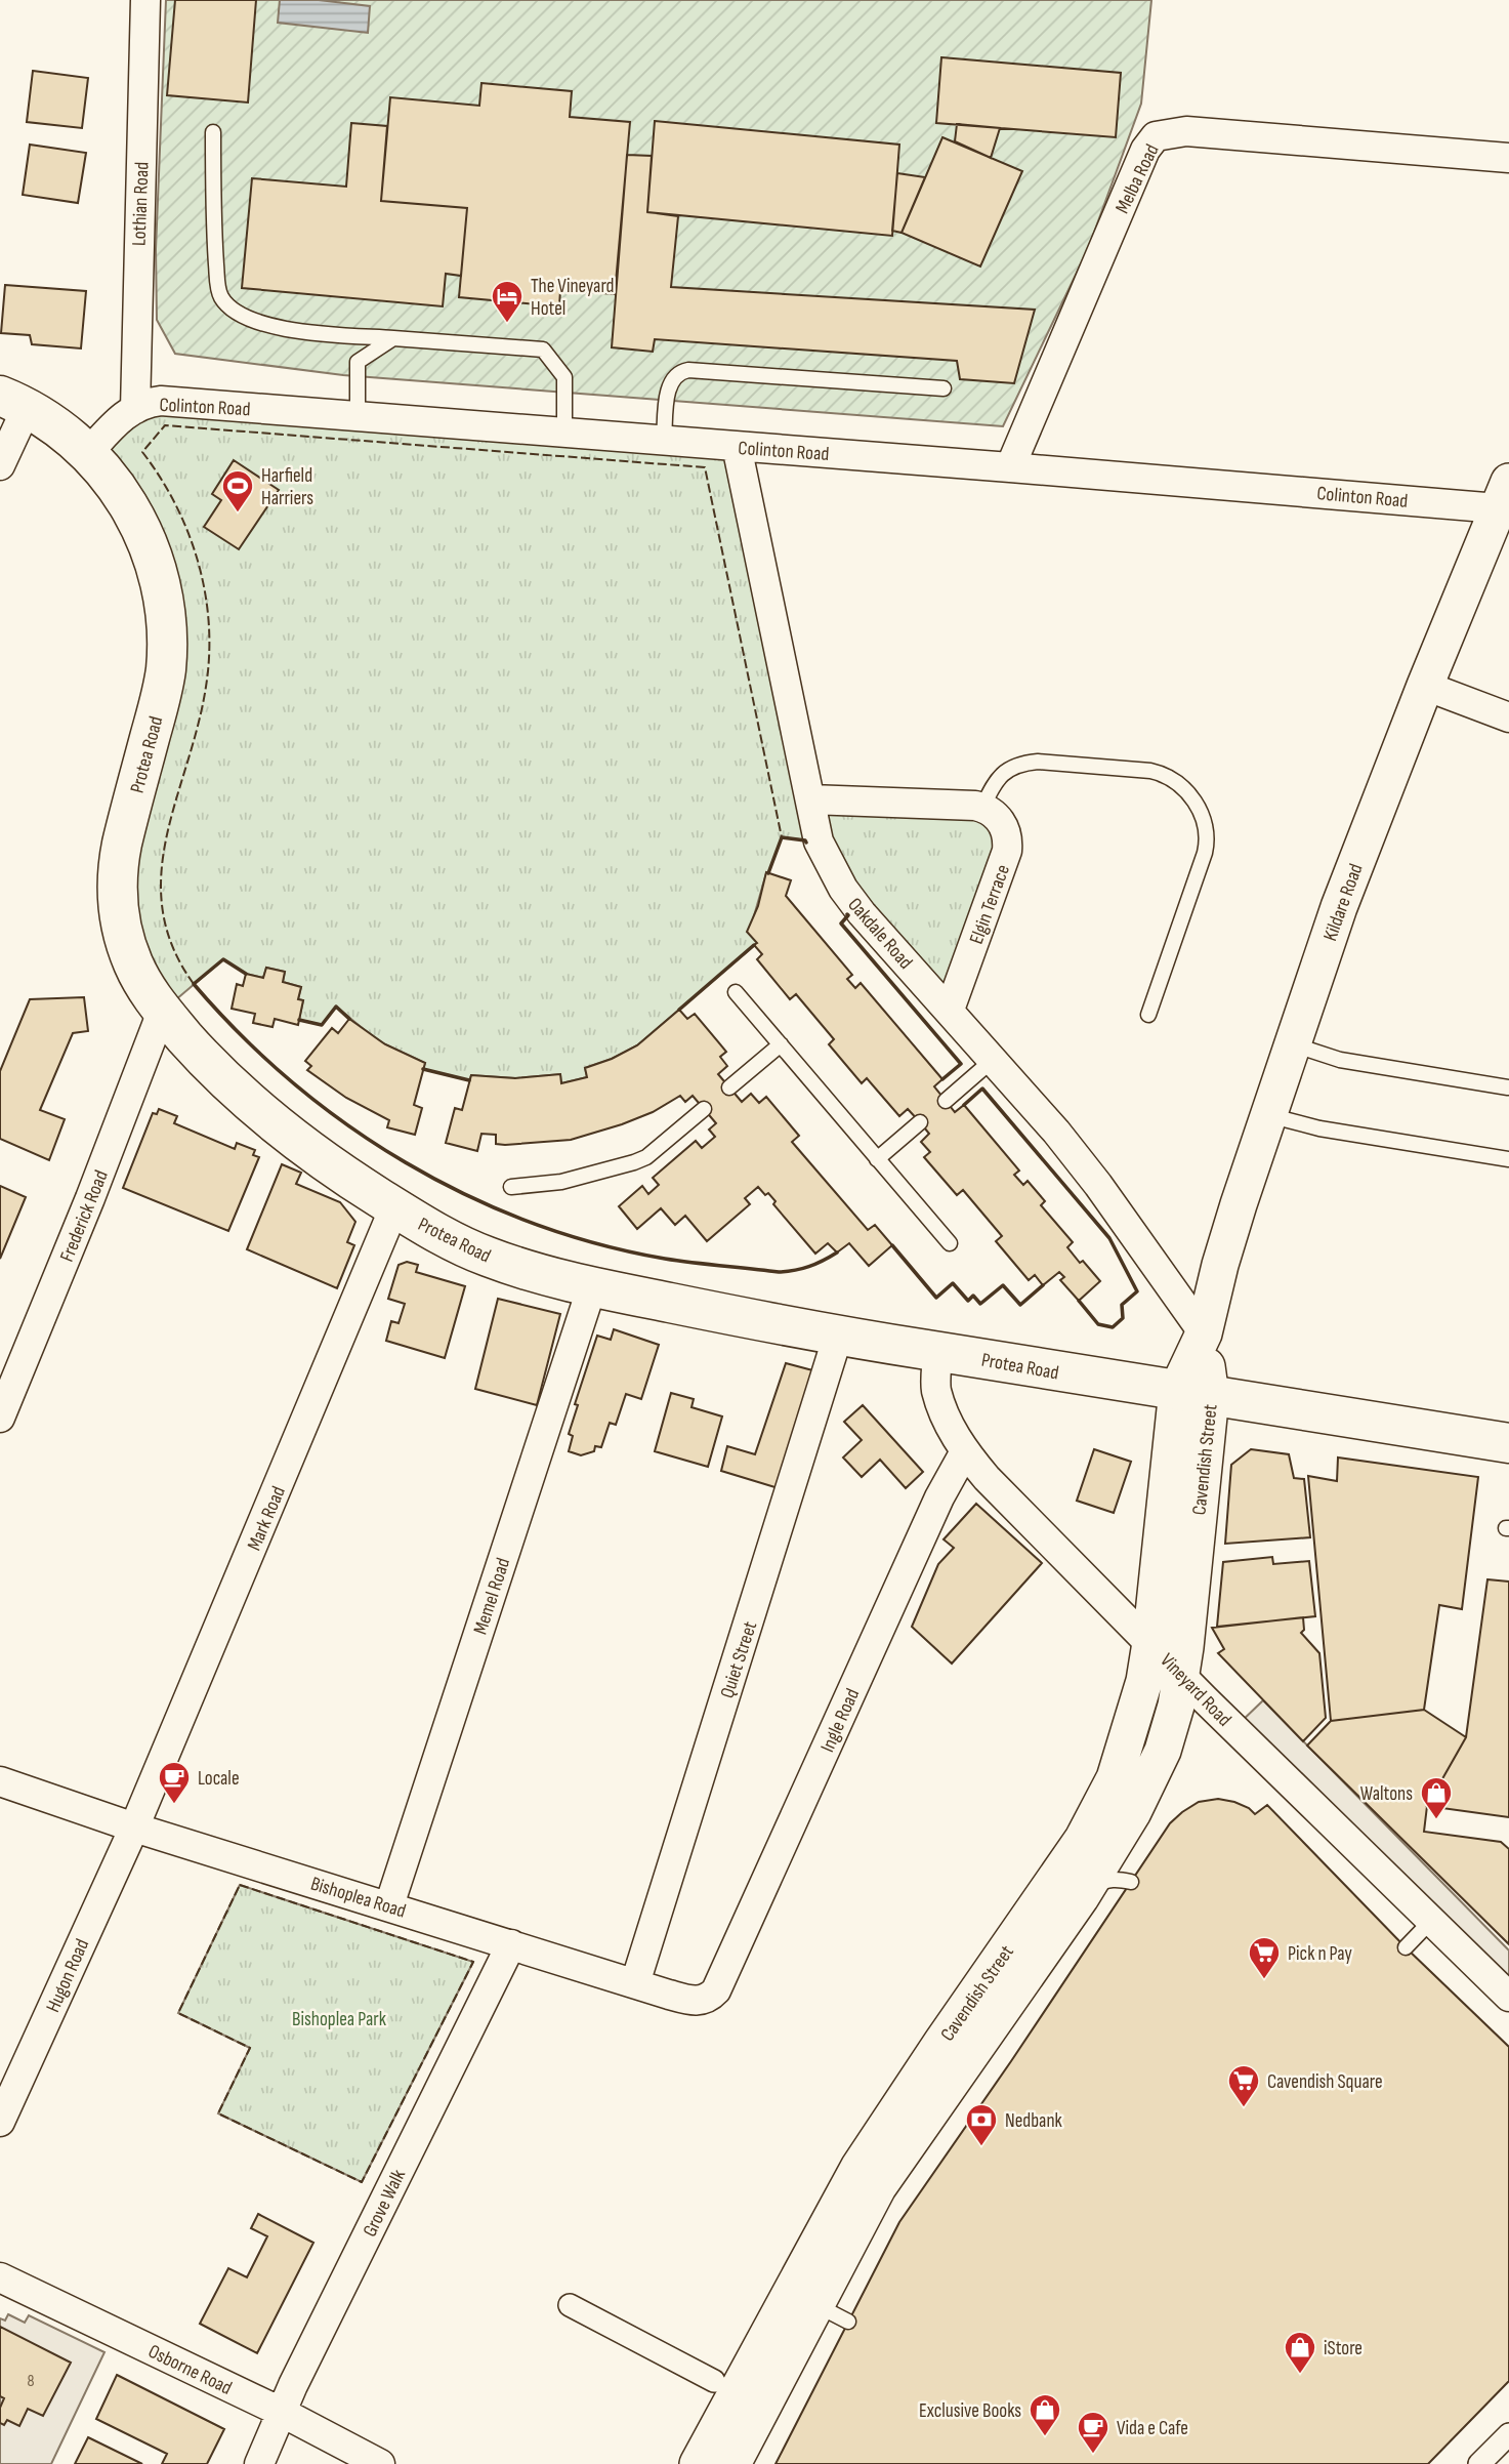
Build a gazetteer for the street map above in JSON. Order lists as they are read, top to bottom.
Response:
{
  "streets": {
    "main road": ["Protea Road"],
    "street": [
      "Melba Road",
      "Lothian Road",
      "Colinton Road",
      "Kildare Road",
      "Elgin Terrace",
      "Oakdale Road",
      "Frederick Road",
      "Cavendish Street",
      "Mark Road",
      "Memel Road",
      "Quiet Street",
      "Vineyard Road",
      "Ingle Road",
      "Bishoplea Road",
      "Hugon Road",
      "Grove Walk",
      "Osborne Road"
    ]
  },
  "crossings": [
    ["Melba Road", "Colinton Road"],
    ["Lothian Road", "Colinton Road"],
    ["Colinton Road", "Protea Road"],
    ["Colinton Road", "Kildare Road"],
    ["Colinton Road", "Oakdale Road"],
    ["Protea Road", "Frederick Road"],
    ["Protea Road", "Cavendish Street"],
    ["Protea Road", "Mark Road"],
    ["Protea Road", "Memel Road"],
    ["Protea Road", "Quiet Street"],
    ["Protea Road", "Vineyard Road"],
    ["Kildare Road", "Oakdale Road"],
    ["Kildare Road", "Cavendish Street"],
    ["Elgin Terrace", "Oakdale Road"],
    ["Oakdale Road", "Cavendish Street"],
    ["Cavendish Street", "Vineyard Road"],
    ["Mark Road", "Bishoplea Road"],
    ["Mark Road", "Hugon Road"],
    ["Memel Road", "Bishoplea Road"],
    ["Quiet Street", "Bishoplea Road"],
    ["Vineyard Road", "Ingle Road"],
    ["Ingle Road", "Bishoplea Road"],
    ["Bishoplea Road", "Hugon Road"],
    ["Bishoplea Road", "Grove Walk"],
    ["Grove Walk", "Osborne Road"]
  ],
  "parks": ["Bishoplea Park"],
  "places": {
    "hotel": ["The Vineyard Hotel"],
    "sports": ["Harfield Harriers"],
    "cafe": ["Locale", "Vida e Cafe"],
    "shop": ["Waltons", "iStore", "Exclusive Books"],
    "supermarket": ["Pick n Pay", "Cavendish Square"],
    "bank": ["Nedbank"]
  },
  "house_numbers": ["8"]
}
